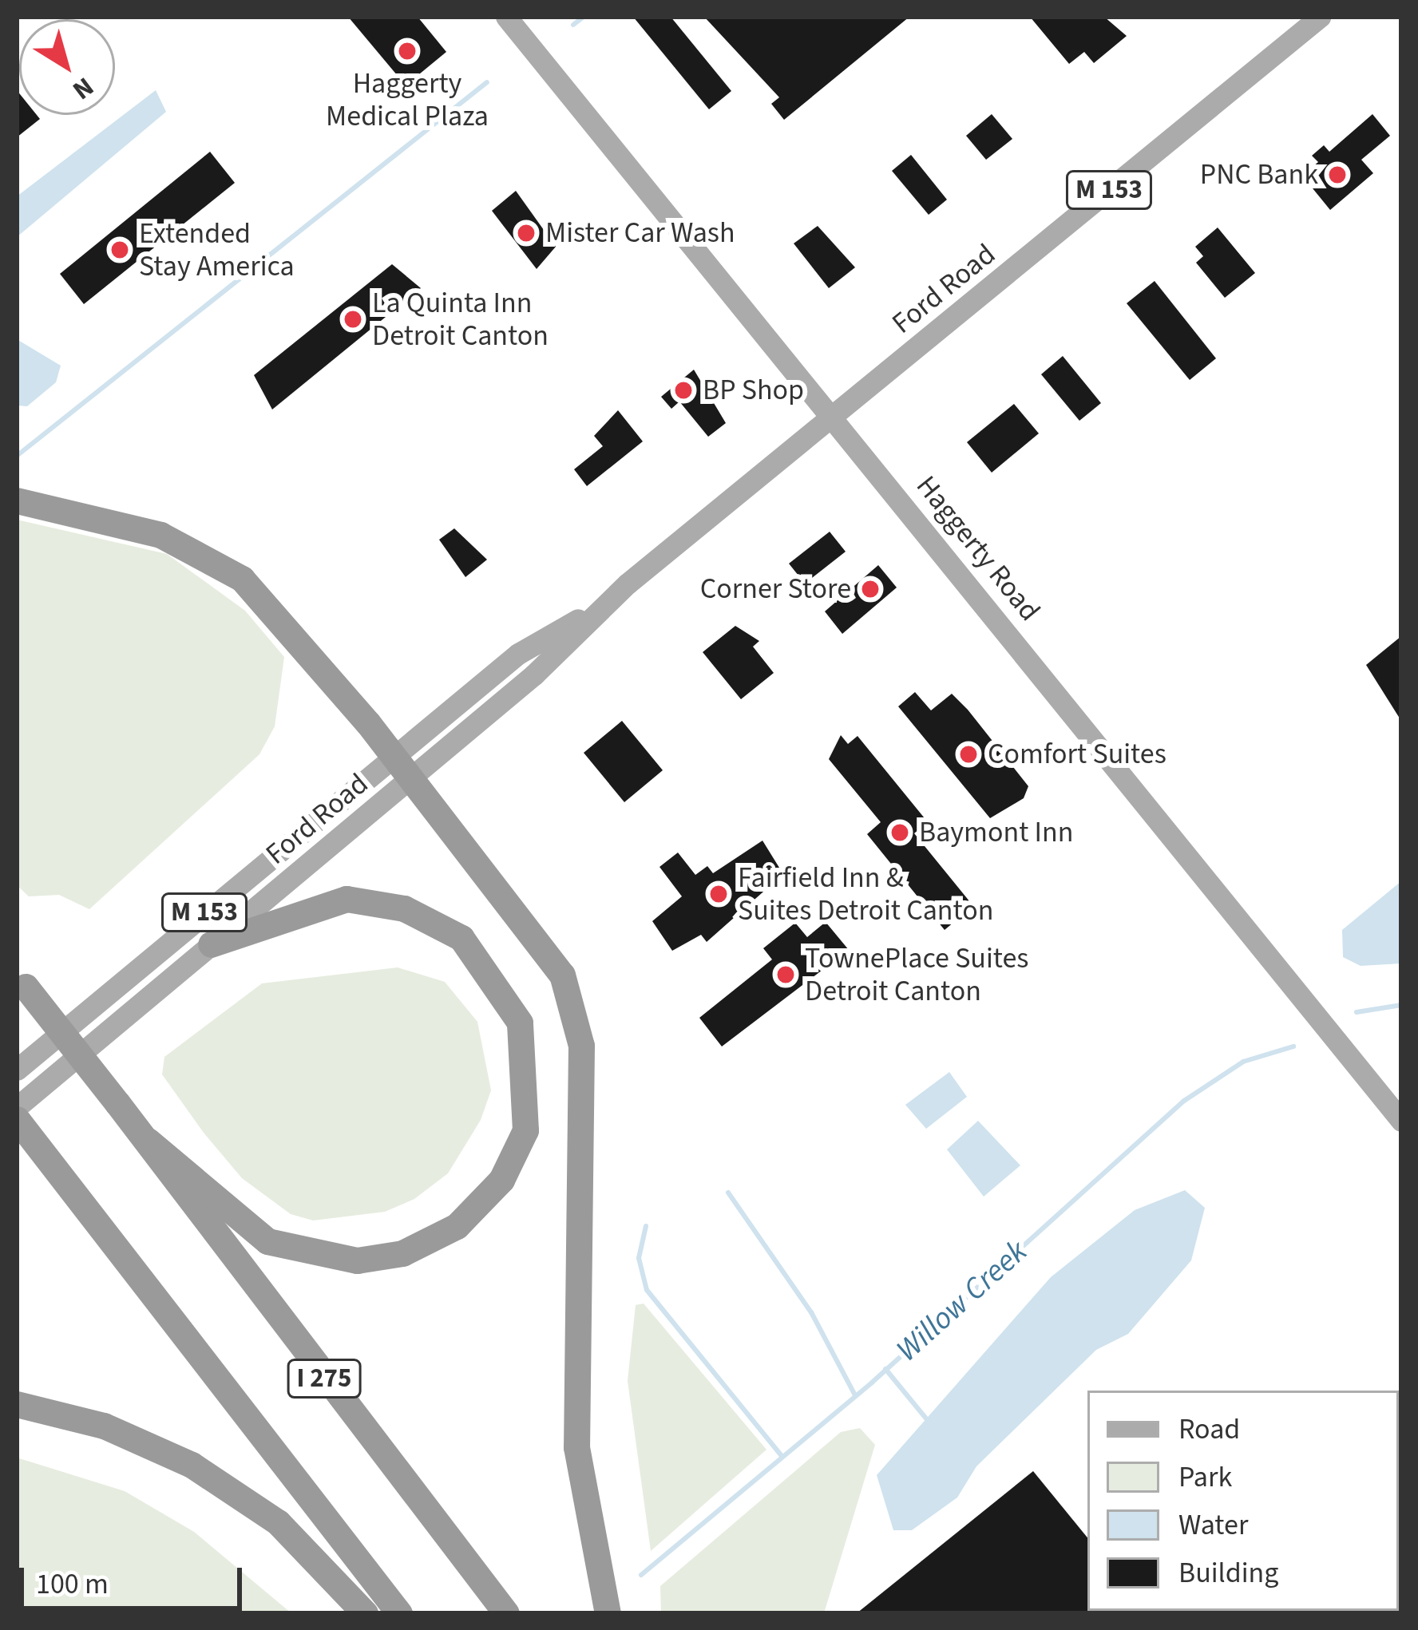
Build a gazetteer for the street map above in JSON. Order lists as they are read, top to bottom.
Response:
{
  "streets": {
    "highway": ["I 275"],
    "main road": ["M 153", "Ford Road", "Haggerty Road"]
  },
  "crossings": [
    ["Ford Road", "Haggerty Road"]
  ],
  "water": ["Willow Creek"],
  "places": [
    "Haggerty Medical Plaza",
    "PNC Bank",
    "Mister Car Wash",
    "Extended Stay America",
    "La Quinta Inn Detroit Canton",
    "BP Shop",
    "Corner Store",
    "Comfort Suites",
    "Baymont Inn",
    "Fairfield Inn & Suites Detroit Canton",
    "TownePlace Suites Detroit Canton"
  ],
  "legend": [
    "Road",
    "Park",
    "Water",
    "Building"
  ],
  "scale_bar": "100 m",
  "north": "bottom right"
}
